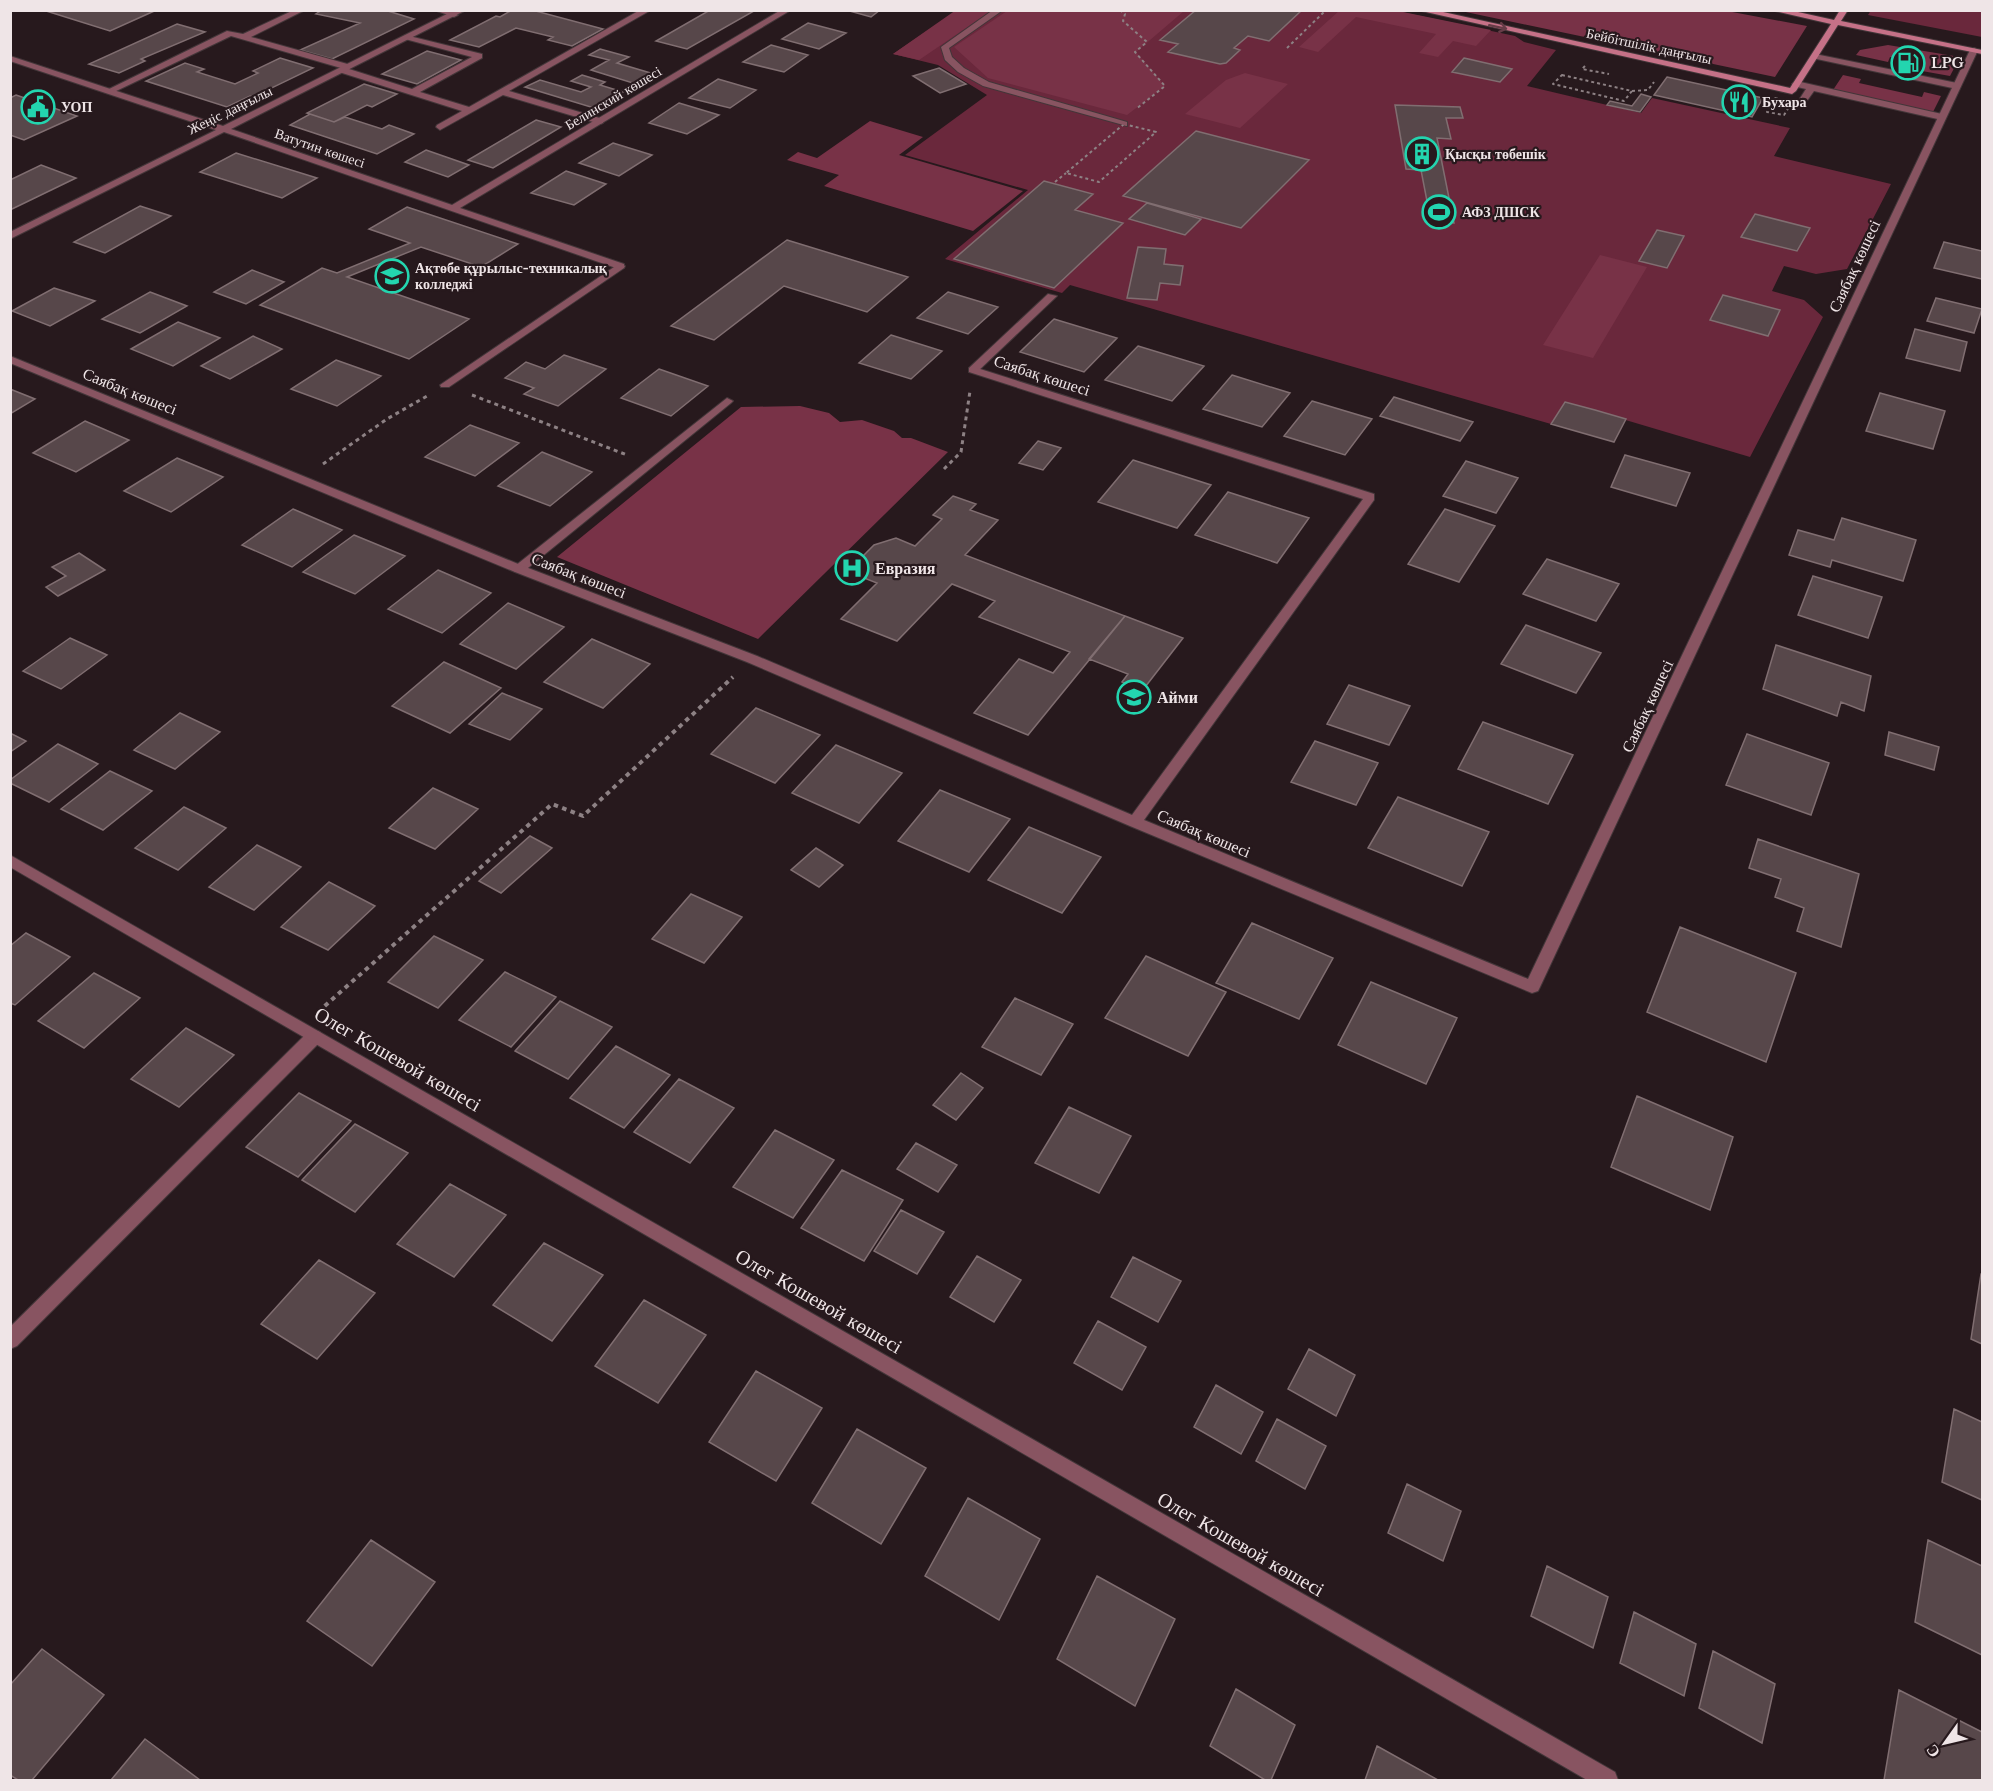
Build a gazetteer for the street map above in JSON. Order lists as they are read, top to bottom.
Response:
{
  "streets": {
    "main road": ["Бейбітшілік даңғылы"],
    "street": [
      "Белинский көшесі",
      "Жеңіс даңғылы",
      "Ватутин көшесі",
      "Саябақ көшесі",
      "Олег Кошевой көшесі"
    ]
  },
  "crossings": [
    ["Белинский көшесі", "Ватутин көшесі"],
    ["Жеңіс даңғылы", "Ватутин көшесі"]
  ],
  "one_way": ["Бейбітшілік даңғылы"],
  "places": {
    "fuel station": ["LPG"],
    "restaurant": ["Бухара"],
    "public building": ["УОП"],
    "building": ["Қысқы төбешік"],
    "sports": ["АФЗ ДШСК"],
    "school or university": ["Ақтөбе құрылыс-техникалық колледжі", "Айми"],
    "hospital": ["Евразия"]
  },
  "north": "bottom left"
}
